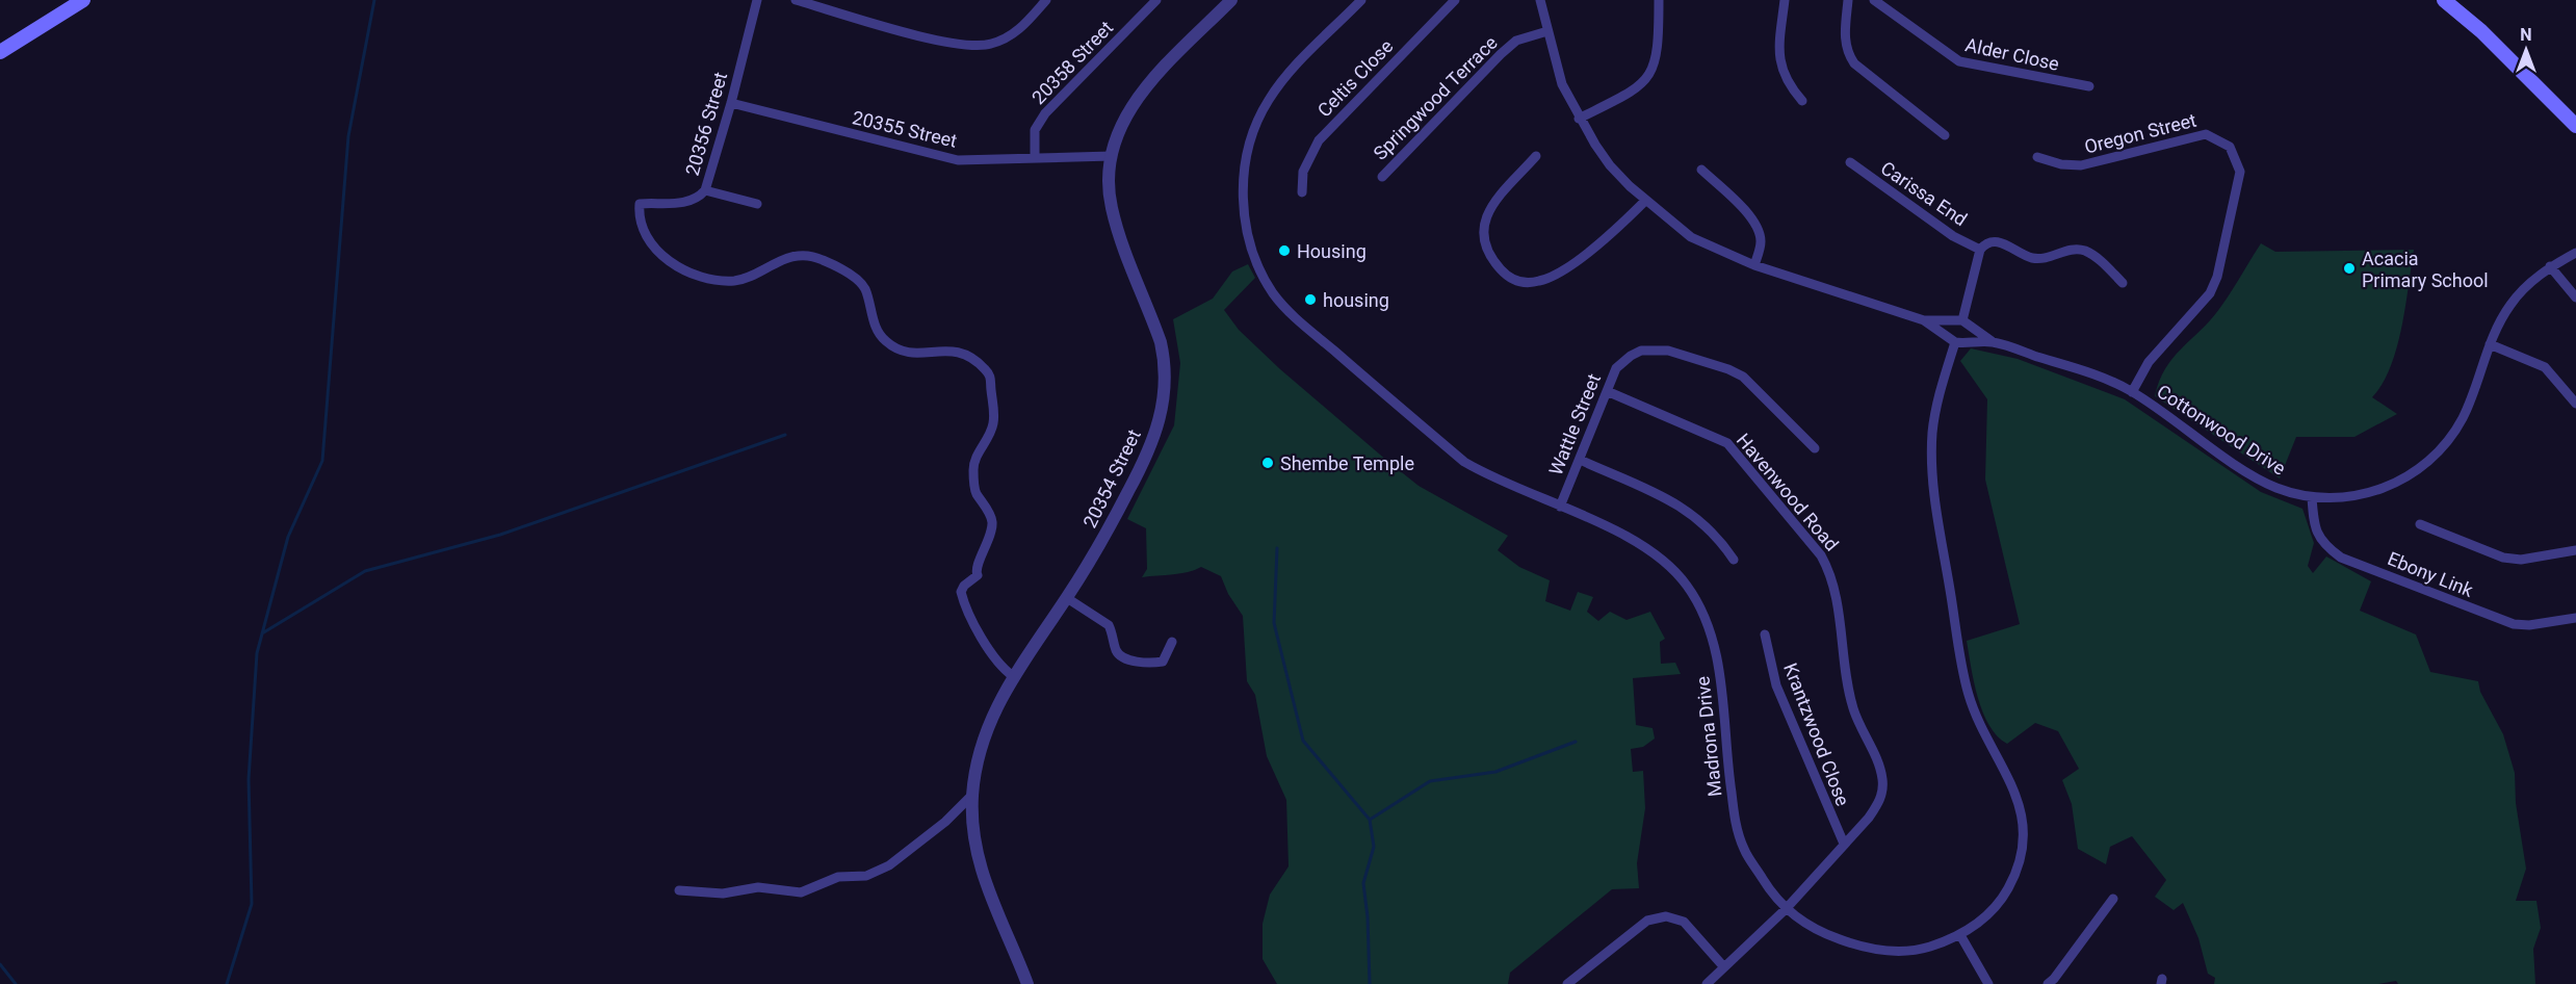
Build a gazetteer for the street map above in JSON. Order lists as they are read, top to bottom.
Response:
{
  "streets": {
    "street": [
      "Alder Close",
      "20358 Street",
      "Celtis Close",
      "Springwood Terrace",
      "20356 Street",
      "20355 Street",
      "Oregon Street",
      "Carissa End",
      "Wattle Street",
      "Cottonwood Drive",
      "20354 Street",
      "Havenwood Road",
      "Ebony Link",
      "Krantzwood Close",
      "Madrona Drive"
    ]
  },
  "crossings": [
    ["20358 Street", "20355 Street"],
    ["20356 Street", "20355 Street"],
    ["20356 Street", "20354 Street"],
    ["20355 Street", "20354 Street"],
    ["Oregon Street", "Cottonwood Drive"],
    ["Wattle Street", "Havenwood Road"],
    ["Wattle Street", "Madrona Drive"],
    ["Cottonwood Drive", "Ebony Link"],
    ["Cottonwood Drive", "Madrona Drive"],
    ["Havenwood Road", "Krantzwood Close"],
    ["Havenwood Road", "Madrona Drive"]
  ],
  "places": [
    "Housing",
    "Acacia Primary School",
    "housing",
    "Shembe Temple"
  ],
  "north": "top"
}
